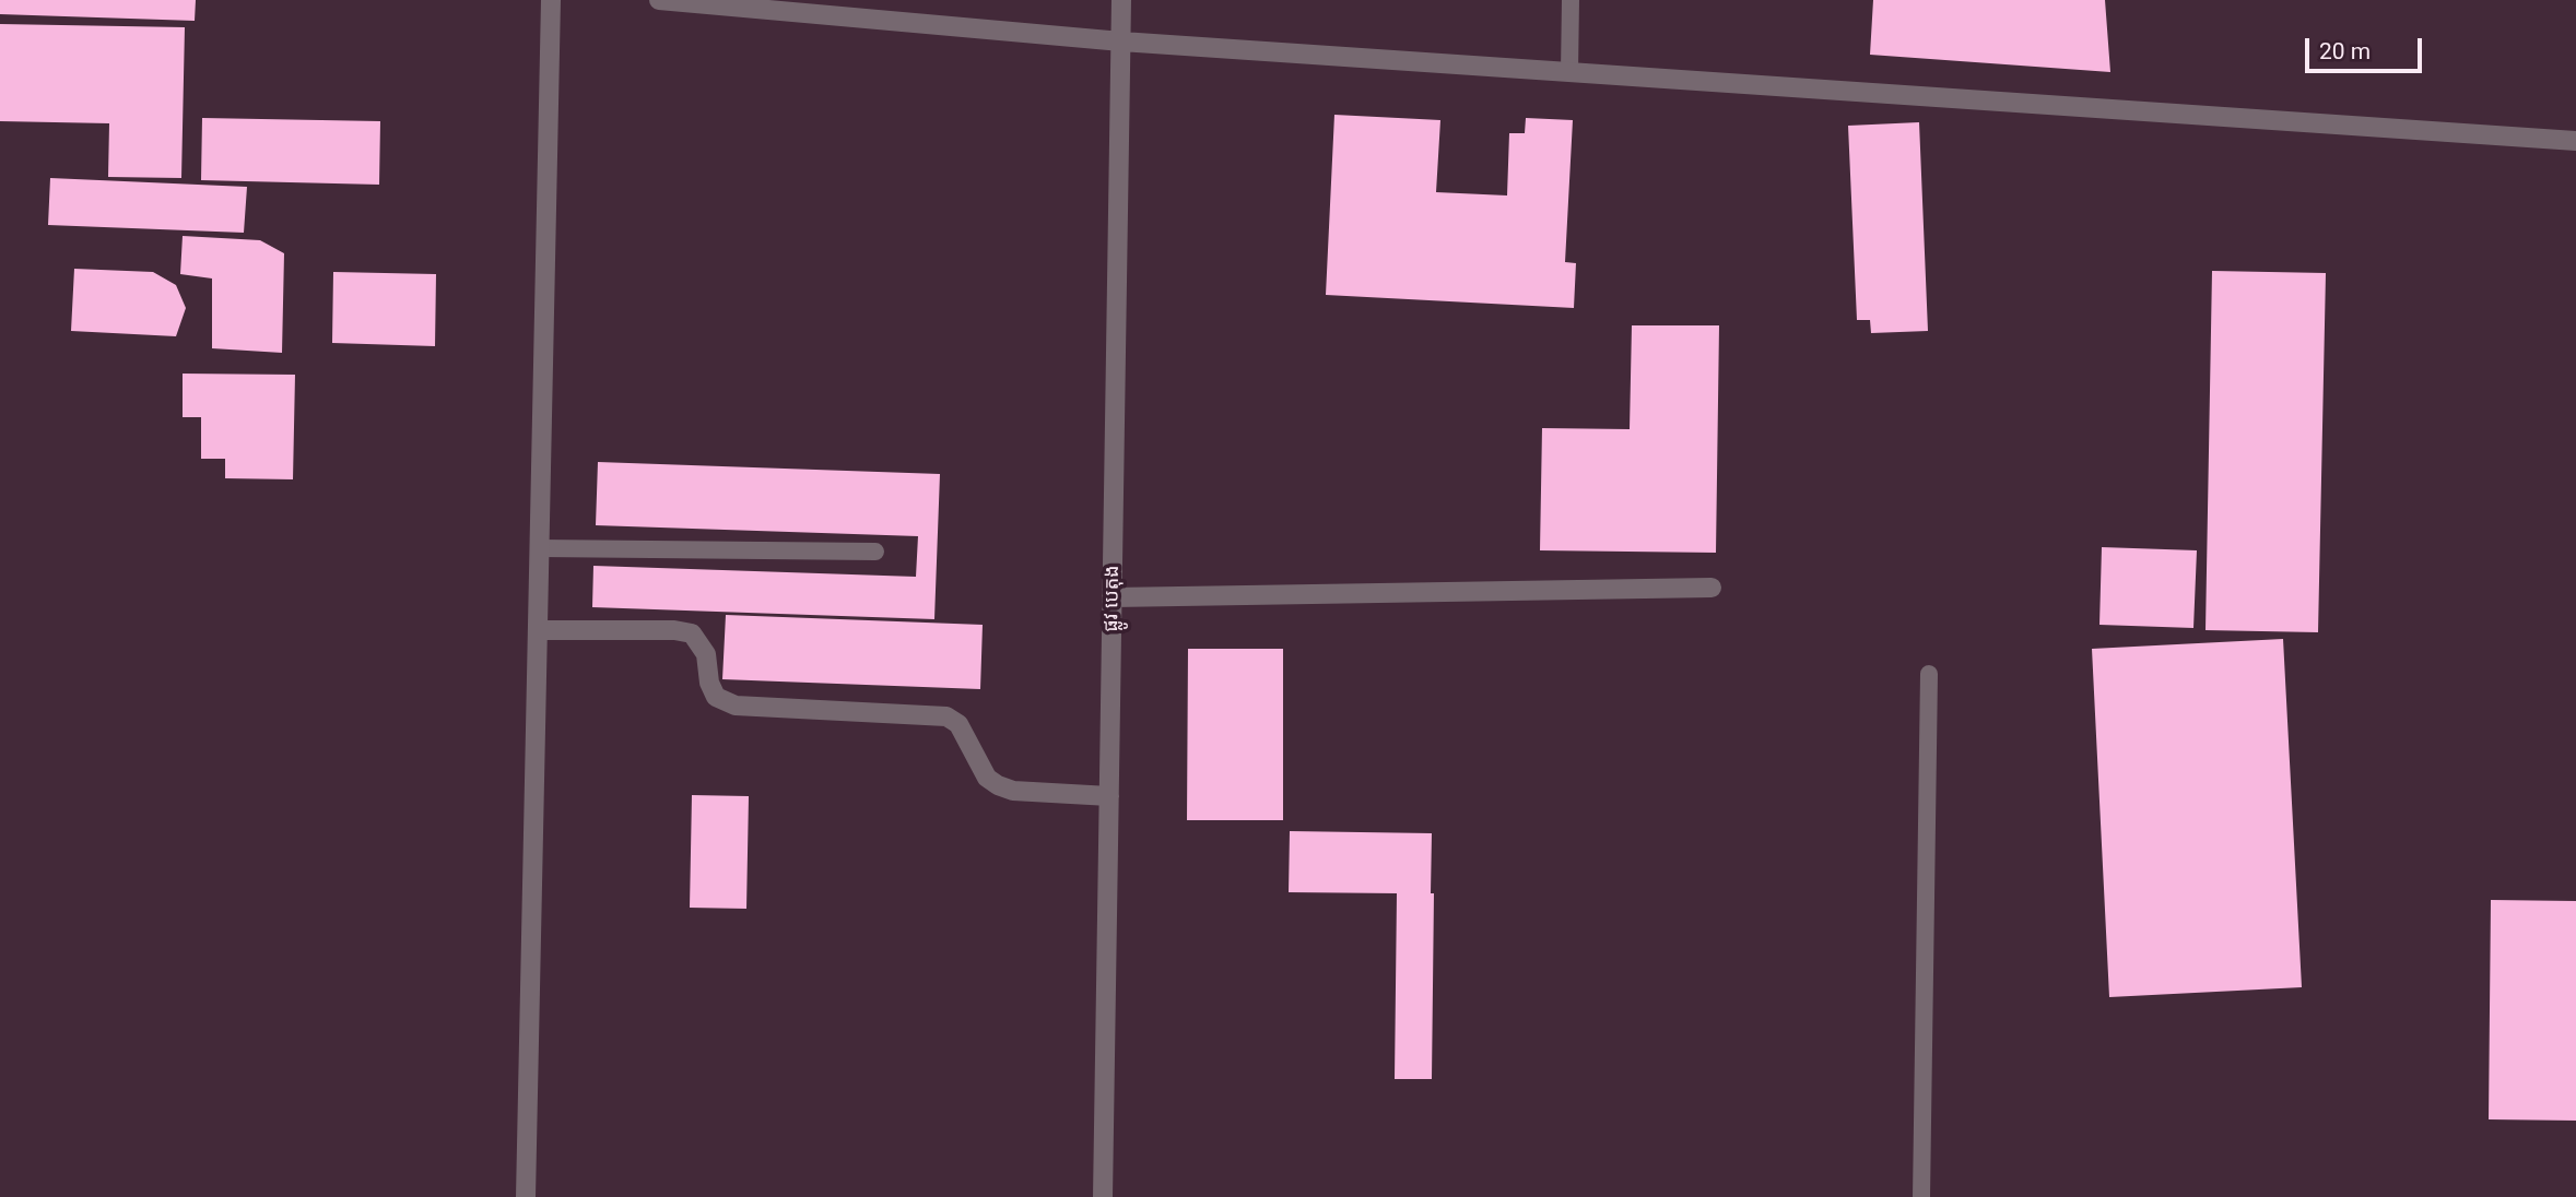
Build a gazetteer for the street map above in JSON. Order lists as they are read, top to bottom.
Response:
{
  "streets": {
    "street": ["ផ្លូវ បេតុង"]
  },
  "scale_bar": "20 m"
}
